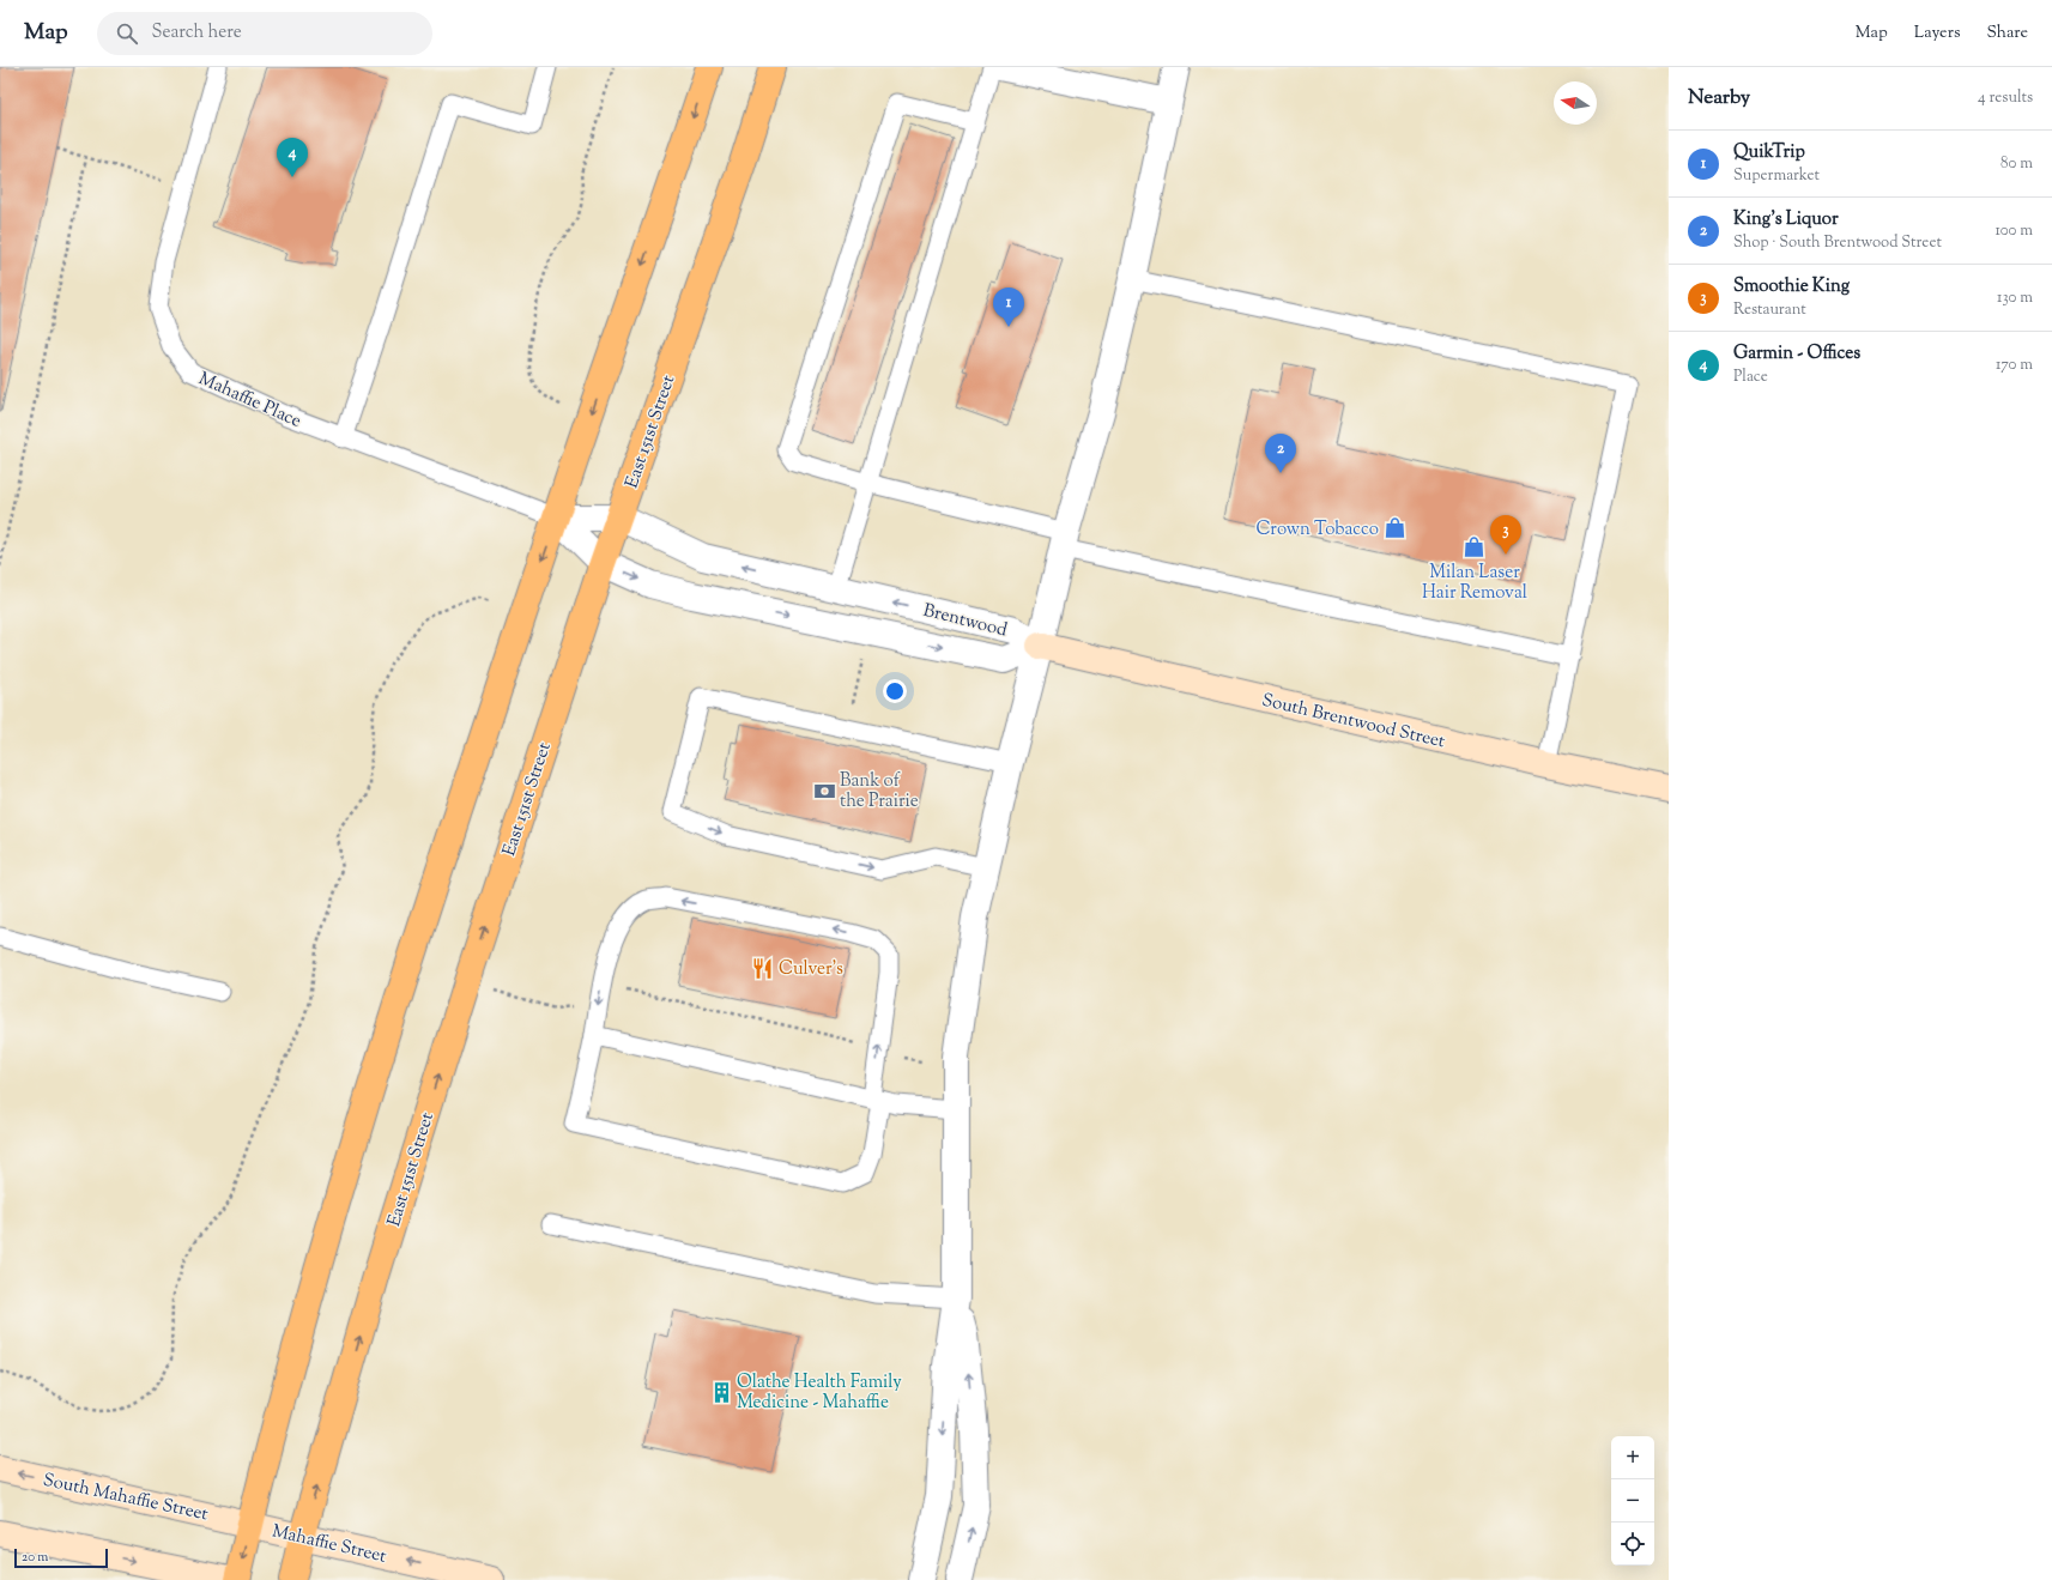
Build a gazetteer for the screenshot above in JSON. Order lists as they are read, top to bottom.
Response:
{
  "streets": {
    "main road": ["East 151st Street"],
    "street": [
      "Brentwood",
      "South Brentwood Street",
      "South Mahaffie Street",
      "Mahaffie Street"
    ],
    "lane": ["Mahaffie Place"]
  },
  "crossings": [
    ["Mahaffie Place", "Brentwood"],
    ["East 151st Street", "Brentwood"],
    ["East 151st Street", "Mahaffie Street"],
    ["Brentwood", "South Brentwood Street"],
    ["South Mahaffie Street", "Mahaffie Street"]
  ],
  "one_way": ["Mahaffie Street"],
  "places": {
    "shop": ["Crown Tobacco", "Milan Laser Hair Removal"],
    "bank": ["Bank of the Prairie"],
    "restaurant": ["Culver's"],
    "building": ["Olathe Health Family Medicine - Mahaffie"]
  },
  "scale_bar": "20 m",
  "north": "left",
  "page": {
    "header": "Map",
    "search": "Search here",
    "nav": ["Map", "Layers", "Share"],
    "heading": ["Nearby", "4 results"],
    "list": [
      {
        "mark": "1",
        "name": "QuikTrip",
        "note": "Supermarket",
        "value": "80 m"
      },
      {
        "mark": "2",
        "name": "King's Liquor",
        "note": "Shop · South Brentwood Street",
        "value": "100 m"
      },
      {
        "mark": "3",
        "name": "Smoothie King",
        "note": "Restaurant",
        "value": "130 m"
      },
      {
        "mark": "4",
        "name": "Garmin - Offices",
        "note": "Place",
        "value": "170 m"
      }
    ],
    "pins": [
      "4",
      "1",
      "2",
      "3"
    ],
    "map_buttons": ["+", "−"],
    "scale": "20 m"
  }
}
